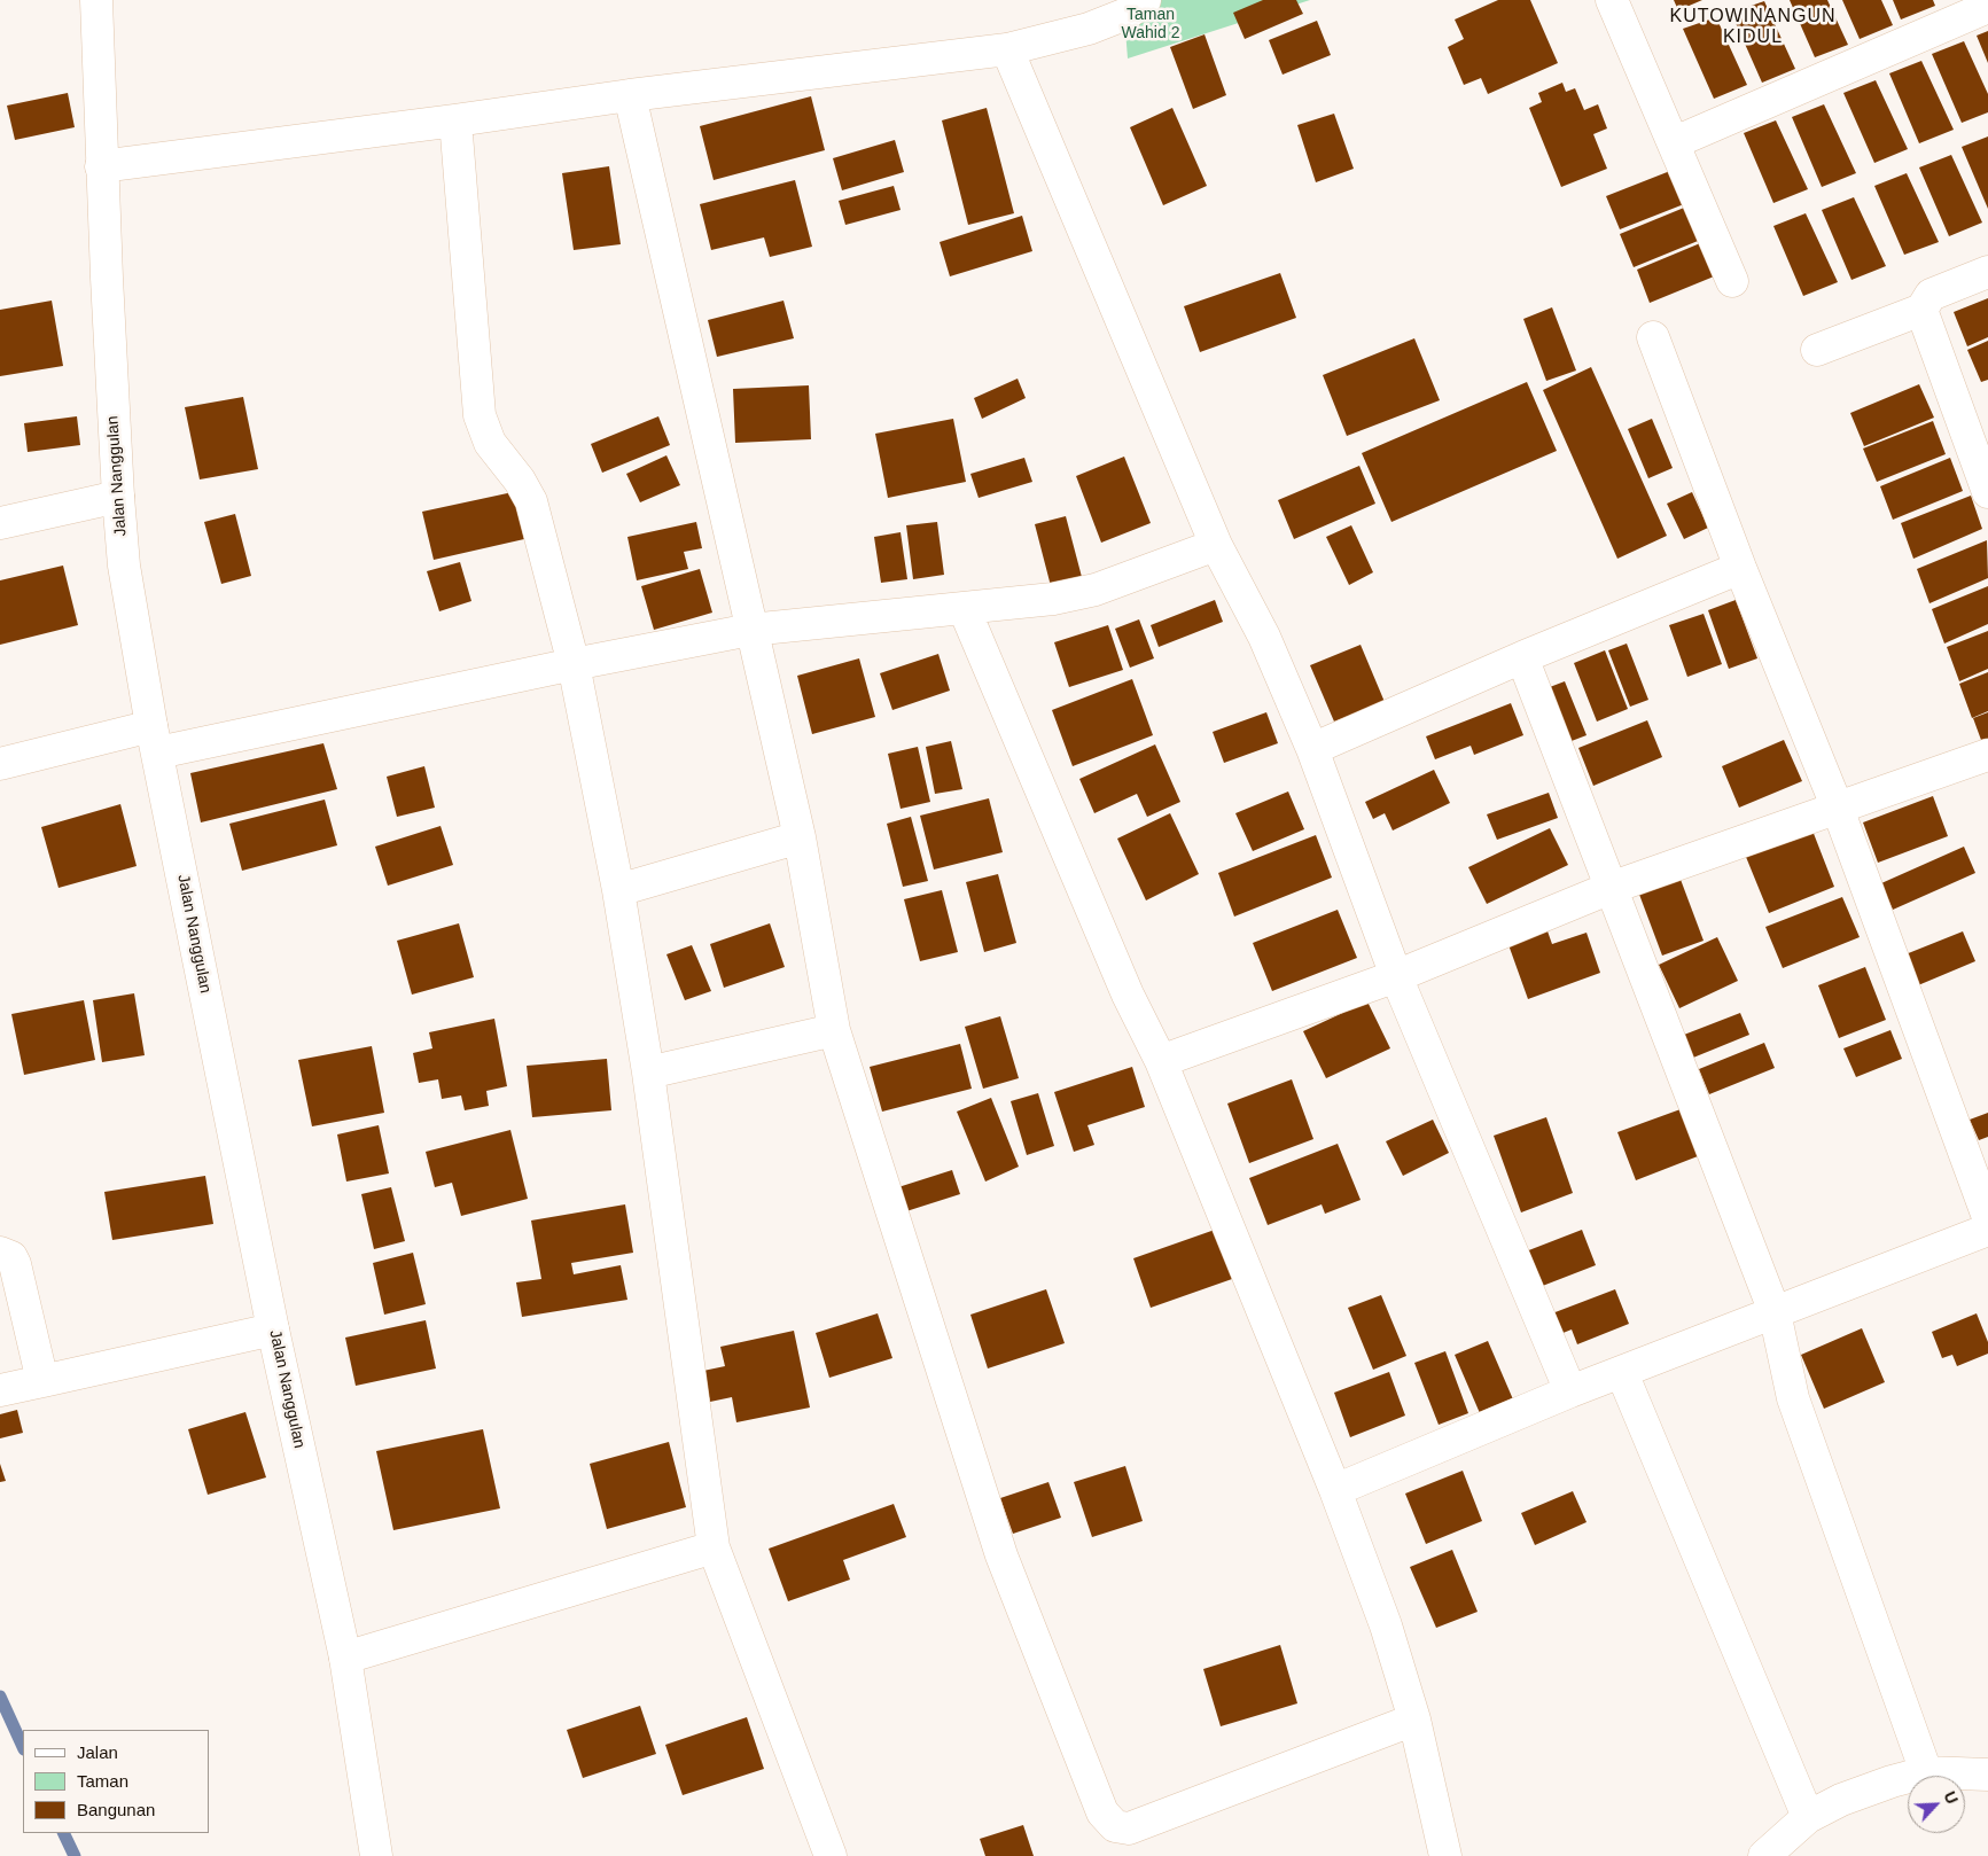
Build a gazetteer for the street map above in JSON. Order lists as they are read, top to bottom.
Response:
{
  "streets": {
    "street": ["Jalan Nanggulan"]
  },
  "districts": ["KUTOWINANGUN KIDUL"],
  "parks": ["Taman Wahid 2"],
  "legend": ["Jalan", "Taman", "Bangunan"],
  "north": "top right"
}
